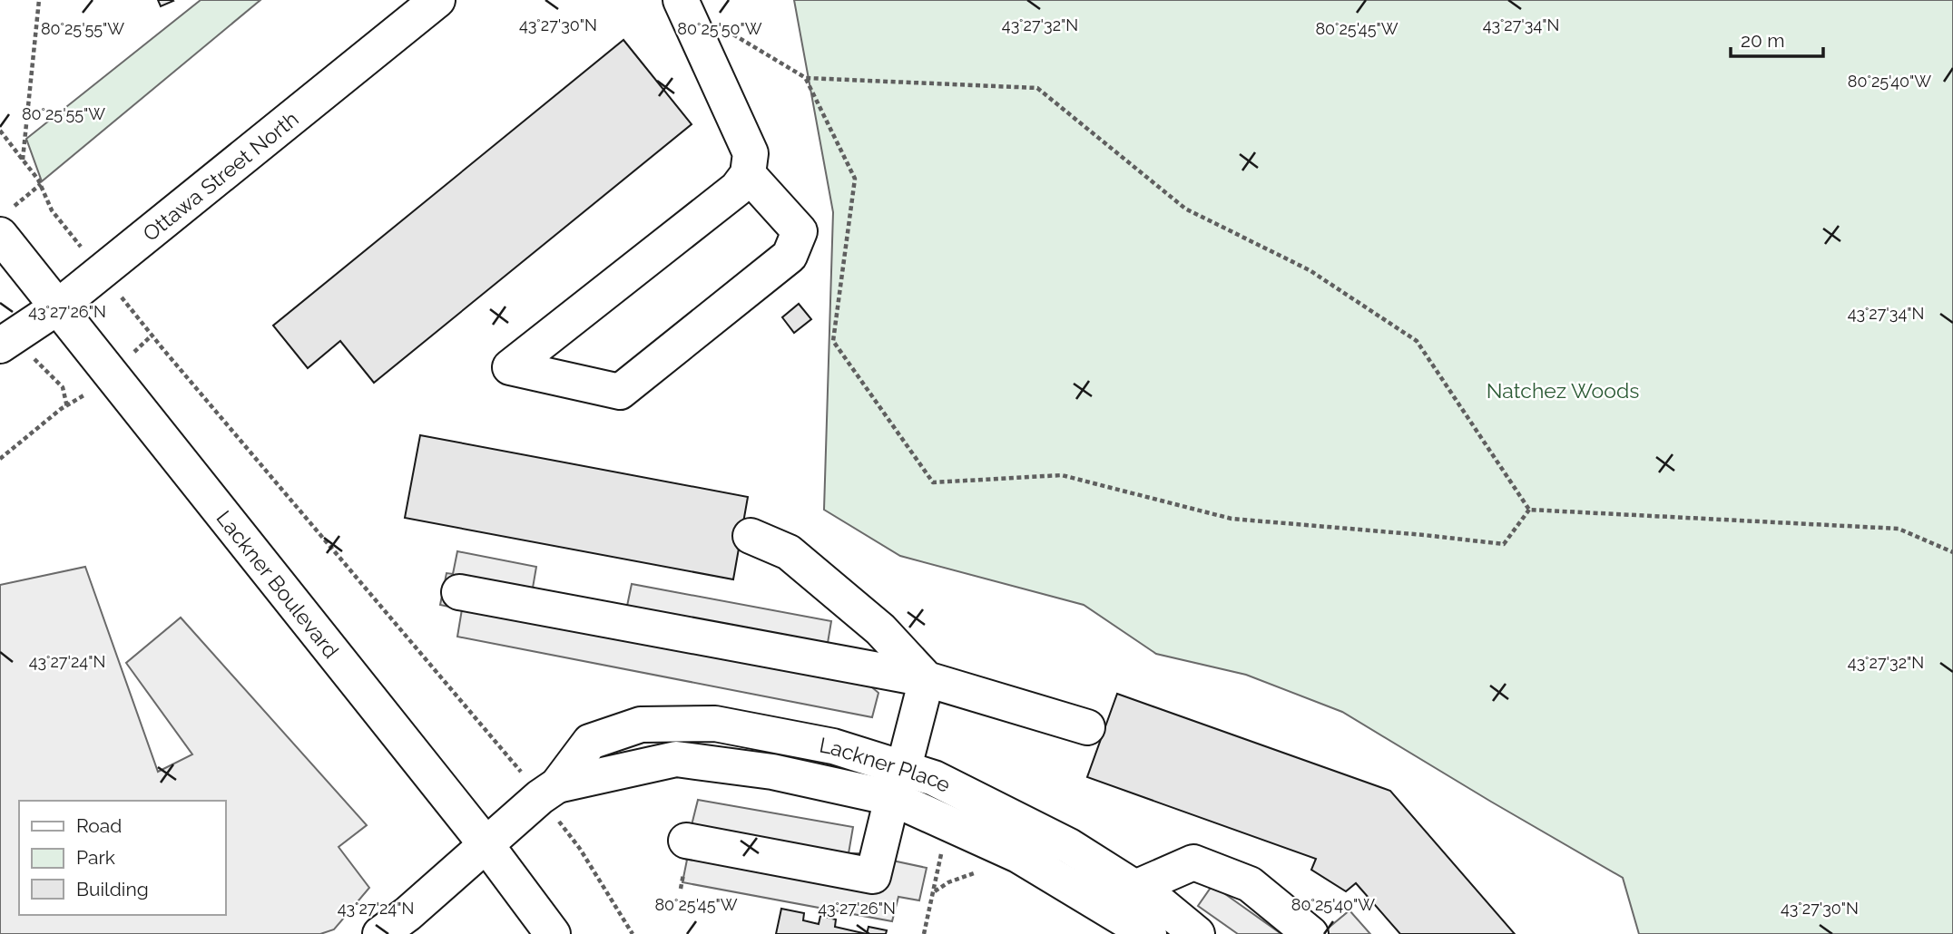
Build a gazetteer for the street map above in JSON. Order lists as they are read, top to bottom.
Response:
{
  "streets": {
    "street": ["Ottawa Street North", "Lackner Boulevard", "Lackner Place"]
  },
  "crossings": [
    ["Ottawa Street North", "Lackner Boulevard"],
    ["Lackner Boulevard", "Lackner Place"]
  ],
  "parks": ["Natchez Woods"],
  "legend": ["Road", "Park", "Building"],
  "scale_bar": "20 m",
  "coordinates": [
    "43°27'30\"N",
    "43°27'34\"N",
    "43°27'32\"N",
    "80°25'55\"W",
    "80°25'50\"W",
    "80°25'45\"W",
    "80°25'40\"W",
    "43°27'26\"N",
    "43°27'24\"N"
  ]
}
